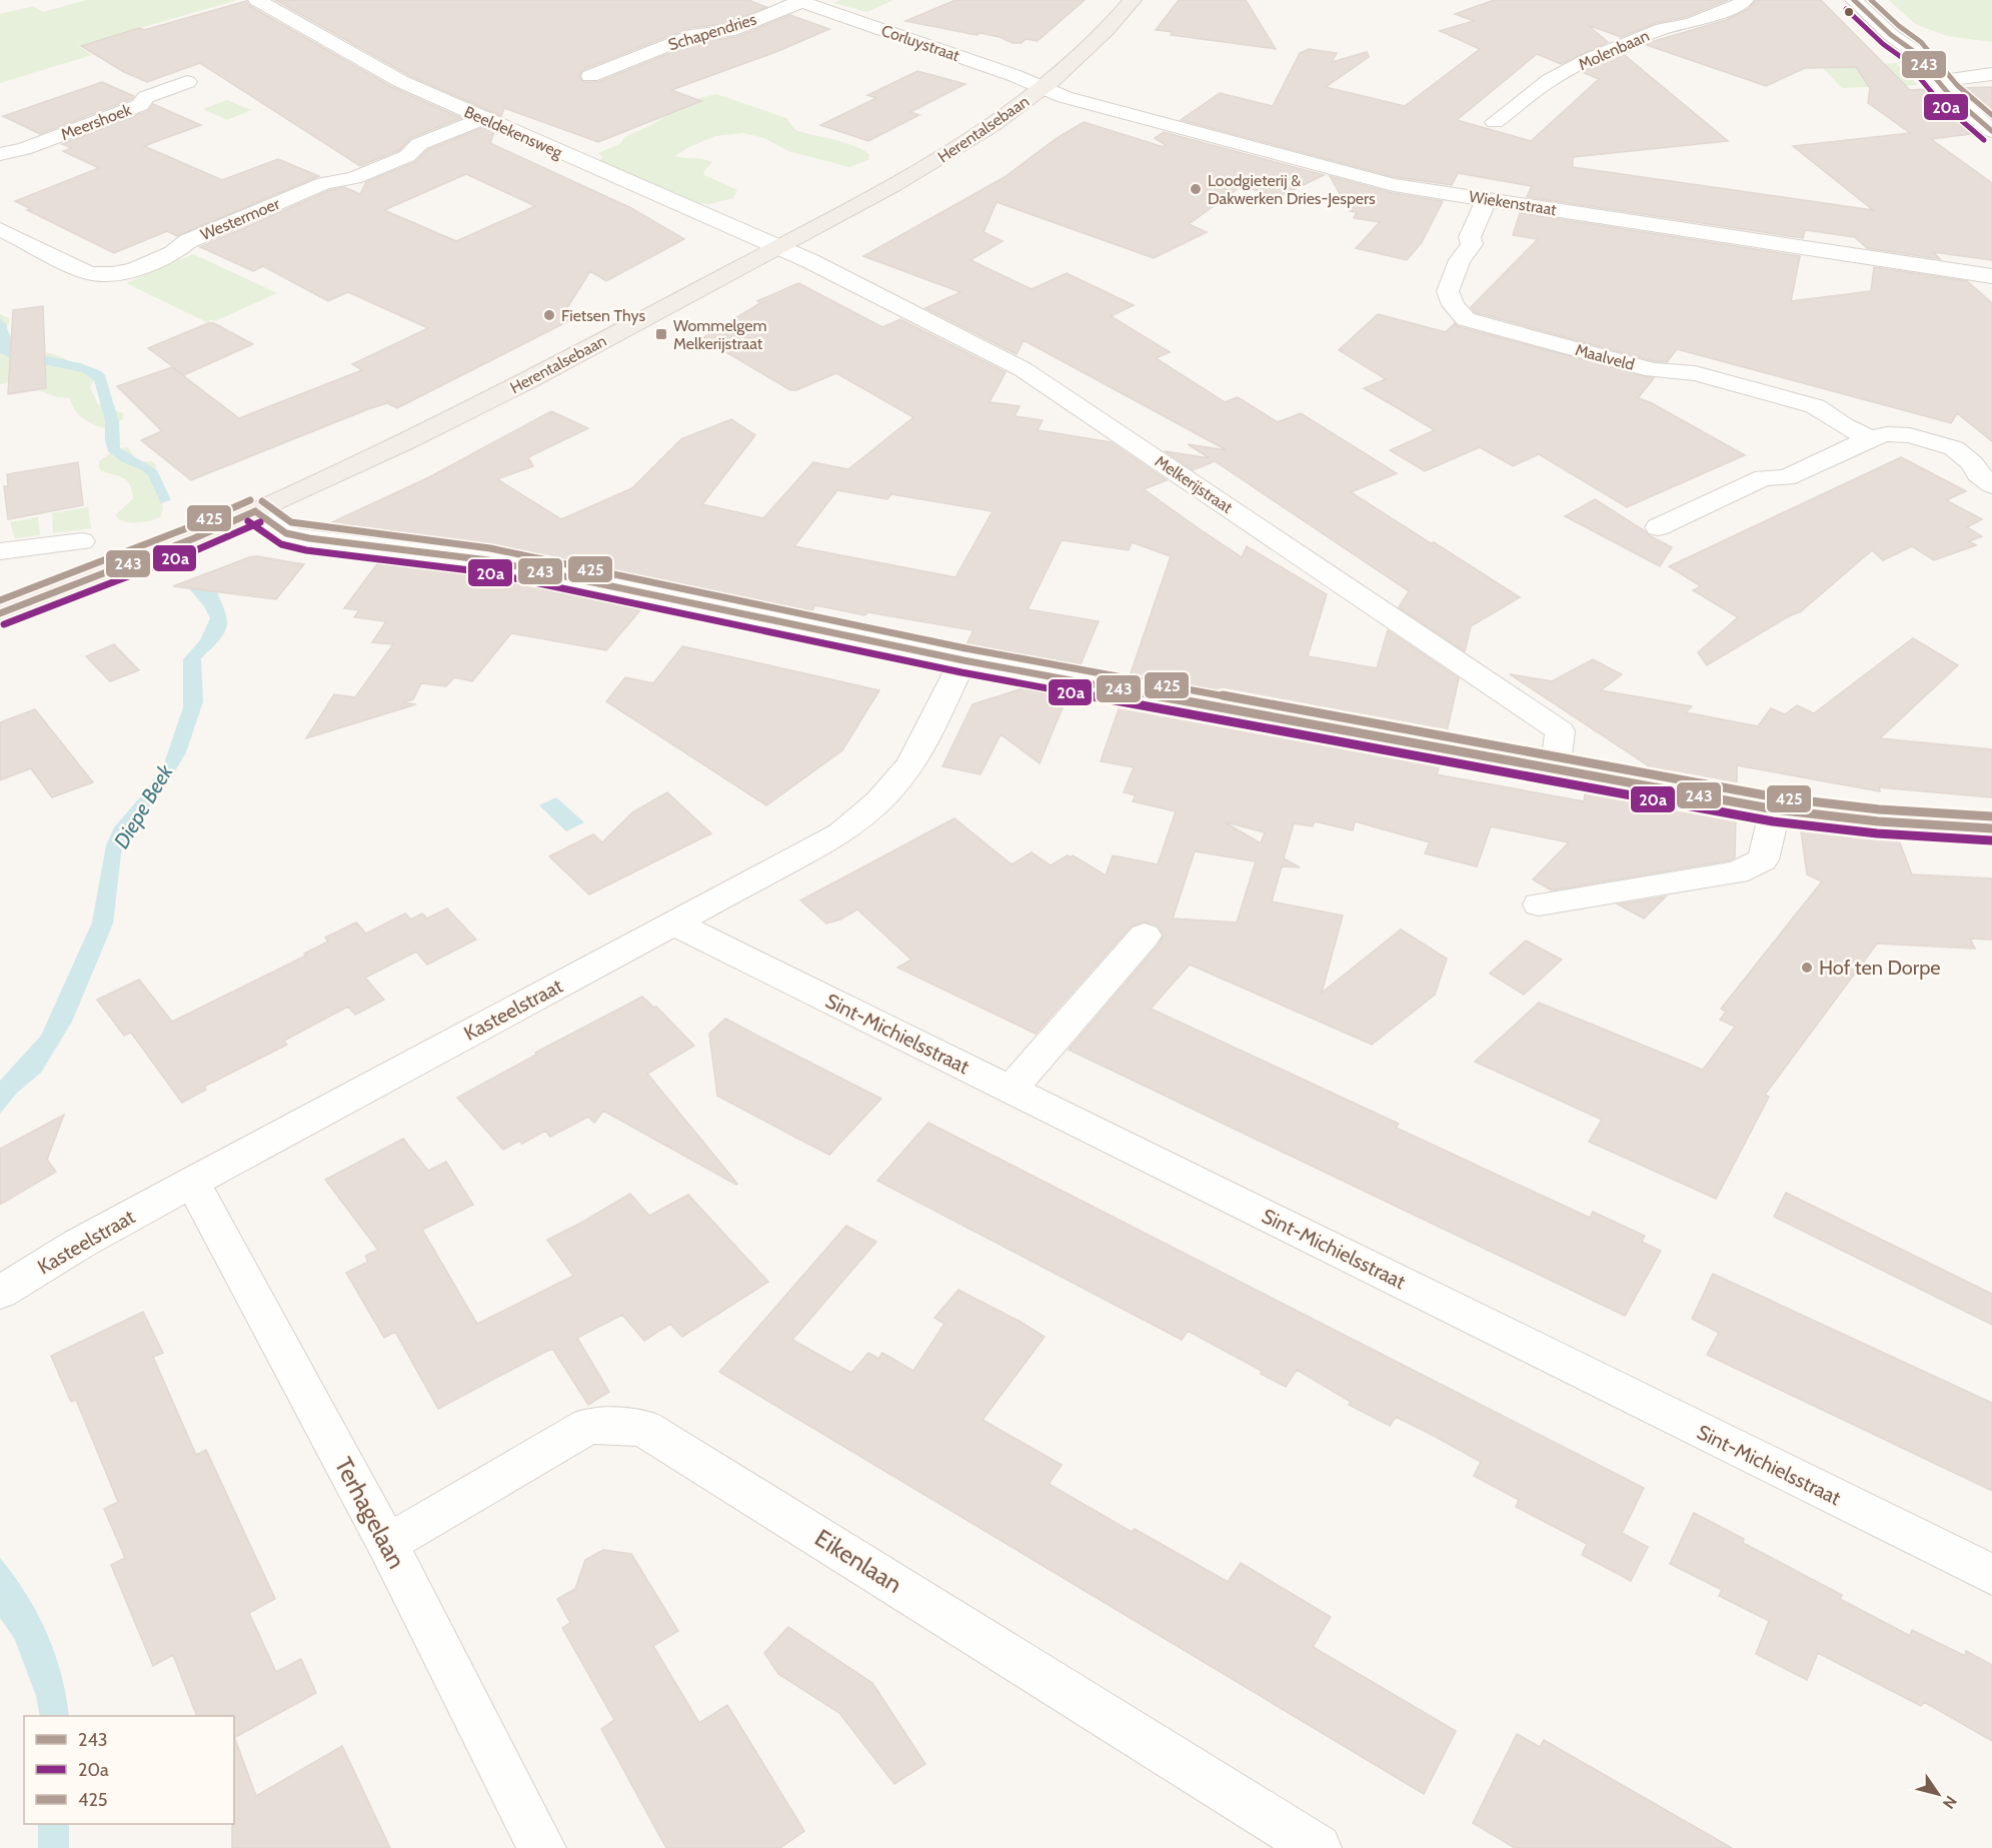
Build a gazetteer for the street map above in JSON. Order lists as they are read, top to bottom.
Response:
{
  "streets": {
    "main road": ["Herentalsebaan"],
    "street": [
      "Schapendries",
      "Corluystraat",
      "Molenbaan",
      "Meershoek",
      "Beeldekensweg",
      "Wiekenstraat",
      "Westermoer",
      "Maalveld",
      "Melkerijstraat",
      "Kasteelstraat",
      "Sint-Michielsstraat",
      "Terhagelaan",
      "Eikenlaan"
    ]
  },
  "crossings": [
    ["Schapendries", "Corluystraat"],
    ["Corluystraat", "Herentalsebaan"],
    ["Corluystraat", "Wiekenstraat"],
    ["Herentalsebaan", "Beeldekensweg"],
    ["Herentalsebaan", "Wiekenstraat"],
    ["Herentalsebaan", "Melkerijstraat"],
    ["Beeldekensweg", "Westermoer"],
    ["Beeldekensweg", "Melkerijstraat"],
    ["Wiekenstraat", "Maalveld"],
    ["Kasteelstraat", "Sint-Michielsstraat"],
    ["Kasteelstraat", "Terhagelaan"],
    ["Terhagelaan", "Eikenlaan"]
  ],
  "water": ["Diepe Beek"],
  "places": {
    "other": ["Loodgieterij & Dakwerken Dries-Jespers", "Fietsen Thys", "Hof ten Dorpe"],
    "transit": ["Wommelgem Melkerijstraat"]
  },
  "lines": ["transit line 243", "transit line 425", "transit line 20a"],
  "legend": ["243", "20a", "425"],
  "north": "bottom right"
}
